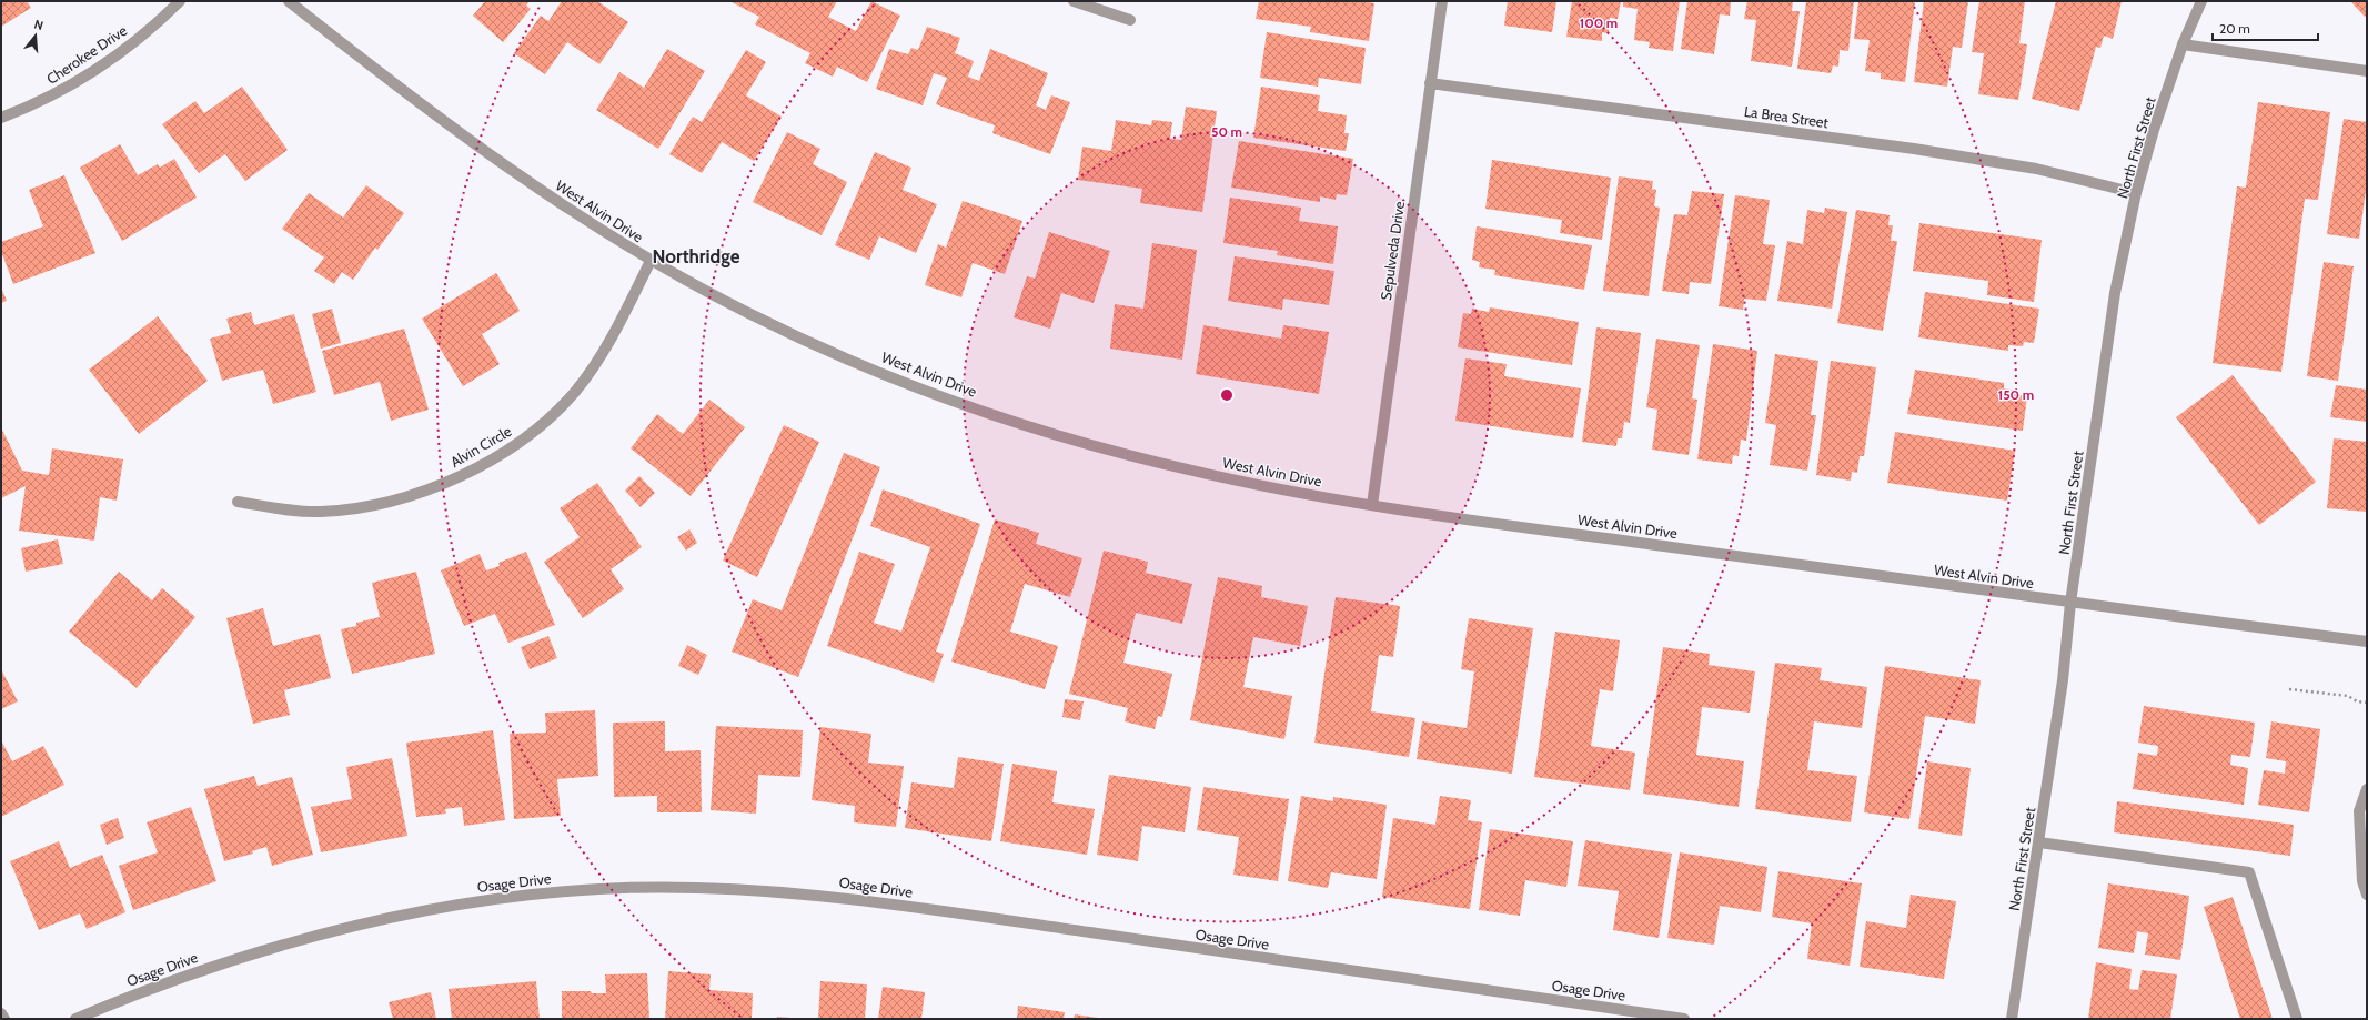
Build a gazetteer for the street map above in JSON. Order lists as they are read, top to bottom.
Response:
{
  "streets": {
    "street": [
      "Cherokee Drive",
      "La Brea Street",
      "North First Street",
      "West Alvin Drive",
      "Sepulveda Drive",
      "Alvin Circle",
      "Osage Drive"
    ]
  },
  "crossings": [
    ["La Brea Street", "North First Street"],
    ["La Brea Street", "Sepulveda Drive"],
    ["North First Street", "West Alvin Drive"],
    ["West Alvin Drive", "Sepulveda Drive"],
    ["West Alvin Drive", "Alvin Circle"]
  ],
  "districts": ["Northridge"],
  "scale_bar": "20 m",
  "north": "top",
  "rings": ["100 m", "50 m", "150 m"]
}
